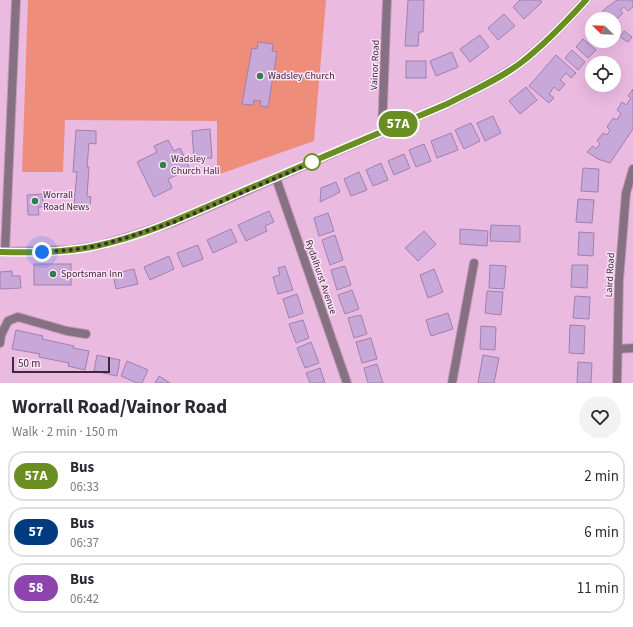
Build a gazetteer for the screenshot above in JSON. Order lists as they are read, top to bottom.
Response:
{
  "streets": {
    "street": ["Vainor Road", "Laird Road", "Rydalhurst Avenue"]
  },
  "places": [
    "Wadsley Church",
    "Wadsley Church Hall",
    "Worrall Road News",
    "Sportsman Inn"
  ],
  "lines": ["bus line 57A"],
  "scale_bar": "50 m",
  "north": "top left",
  "page": {
    "on_map": "57A",
    "scale": "50 m",
    "heading": ["Worrall Road/Vainor Road", "Walk · 2 min · 150 m"],
    "list": [
      {
        "mark": "57A",
        "name": "Bus",
        "note": "06:33",
        "value": "2 min"
      },
      {
        "mark": "57",
        "name": "Bus",
        "note": "06:37",
        "value": "6 min"
      },
      {
        "mark": "58",
        "name": "Bus",
        "note": "06:42",
        "value": "11 min"
      }
    ]
  }
}
